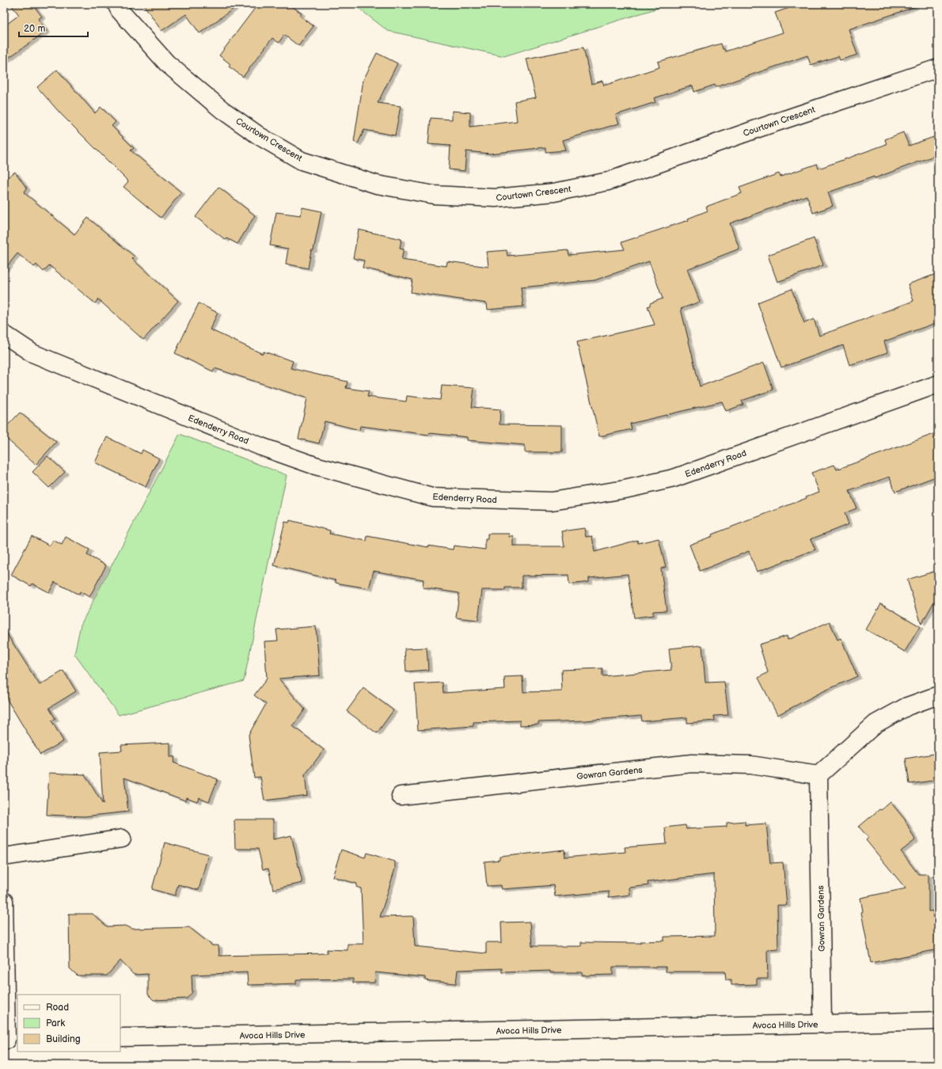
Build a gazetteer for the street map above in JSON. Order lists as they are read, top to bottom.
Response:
{
  "streets": {
    "street": [
      "Courtown Crescent",
      "Edenderry Road",
      "Gowran Gardens",
      "Avoca Hills Drive"
    ]
  },
  "crossings": [
    ["Gowran Gardens", "Avoca Hills Drive"]
  ],
  "legend": ["Road", "Park", "Building"],
  "scale_bar": "20 m"
}
